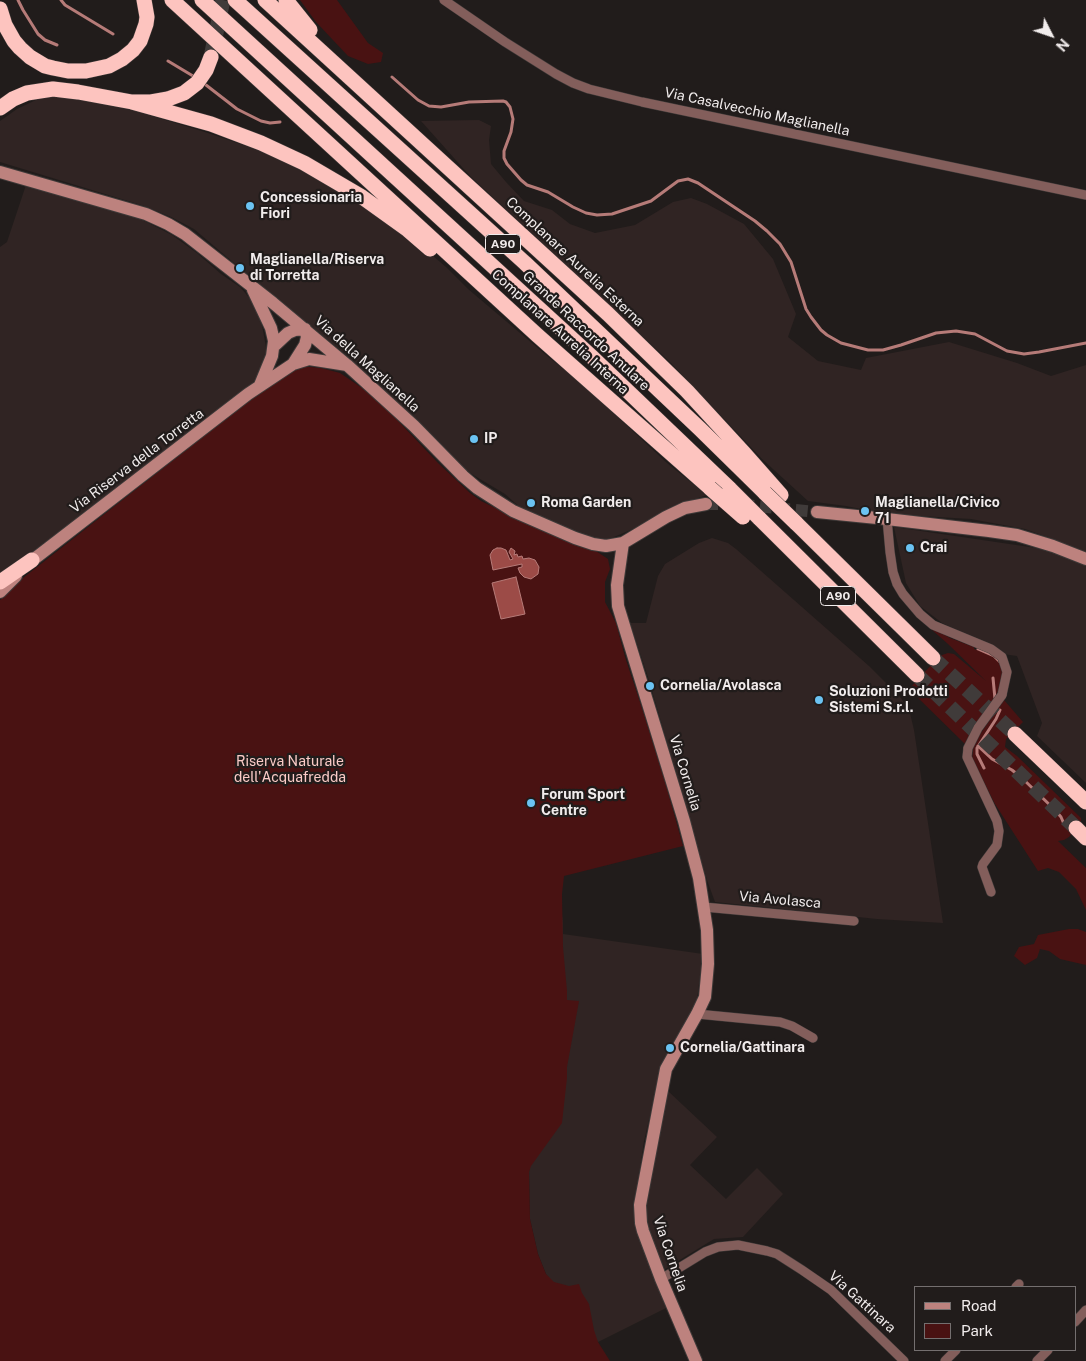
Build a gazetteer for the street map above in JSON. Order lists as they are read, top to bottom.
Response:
{
  "streets": {
    "highway": [
      "A90",
      "Complanare Aurelia Esterna",
      "Grande Raccordo Anulare",
      "Complanare Aurelia Interna"
    ],
    "street": [
      "Via Casalvecchio Maglianella",
      "Via della Maglianella",
      "Via Riserva della Torretta",
      "Via Cornelia",
      "Via Avolasca",
      "Via Gattinara"
    ]
  },
  "crossings": [
    ["Complanare Aurelia Esterna", "Grande Raccordo Anulare"],
    ["Grande Raccordo Anulare", "Complanare Aurelia Interna"],
    ["Via della Maglianella", "Via Cornelia"],
    ["Via Cornelia", "Via Avolasca"],
    ["Via Cornelia", "Via Gattinara"]
  ],
  "parks": ["Riserva Naturale dell'Acquafredda"],
  "places": [
    "Concessionaria Fiori",
    "Maglianella/Riserva di Torretta",
    "IP",
    "Roma Garden",
    "Maglianella/Civico 71",
    "Crai",
    "Cornelia/Avolasca",
    "Soluzioni Prodotti Sistemi S.r.l.",
    "Forum Sport Centre",
    "Cornelia/Gattinara"
  ],
  "legend": ["Road", "Park"],
  "north": "bottom right"
}
